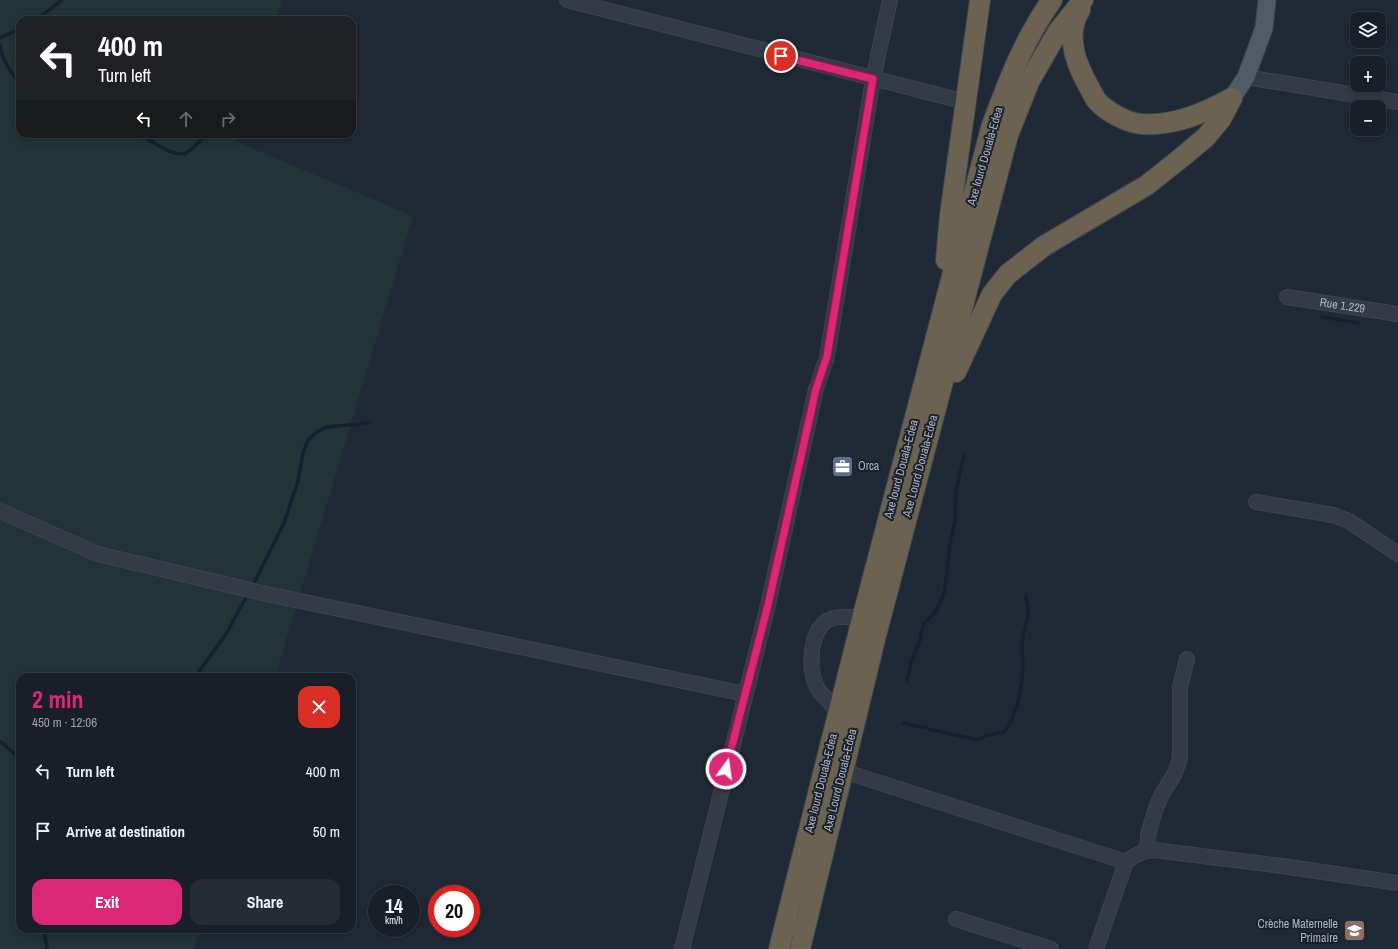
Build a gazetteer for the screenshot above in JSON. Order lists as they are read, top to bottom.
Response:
{
  "streets": {
    "highway": ["Axe lourd Douala-Edea", "Axe Lourd Douala-Edea"],
    "street": ["Rue 1.229"]
  },
  "places": {
    "office": ["Orca"],
    "school or university": ["Crèche Maternelle Primaire"]
  },
  "page": {
    "map_buttons": ["+", "−"],
    "turn": ["400 m", "Turn left"],
    "heading": ["2 min", "450 m · 12:06"],
    "list": [
      {
        "name": "Turn left",
        "value": "400 m"
      },
      {
        "name": "Arrive at destination",
        "value": "50 m"
      }
    ],
    "buttons": ["Exit", "Share"],
    "speed": "14 km/h",
    "limit": "20"
  }
}
